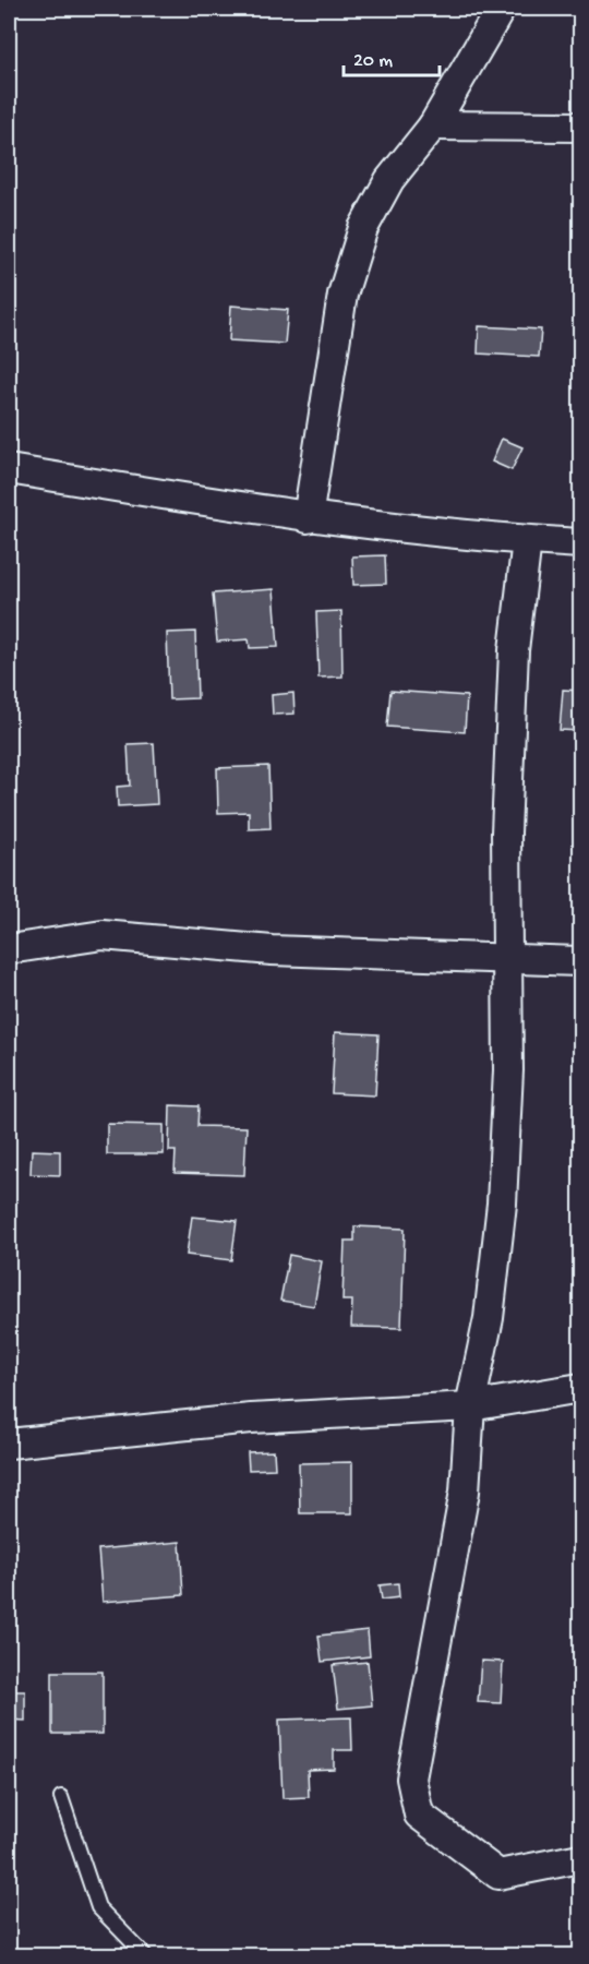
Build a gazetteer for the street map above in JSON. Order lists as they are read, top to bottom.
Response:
{
  "scale_bar": "20 m"
}
